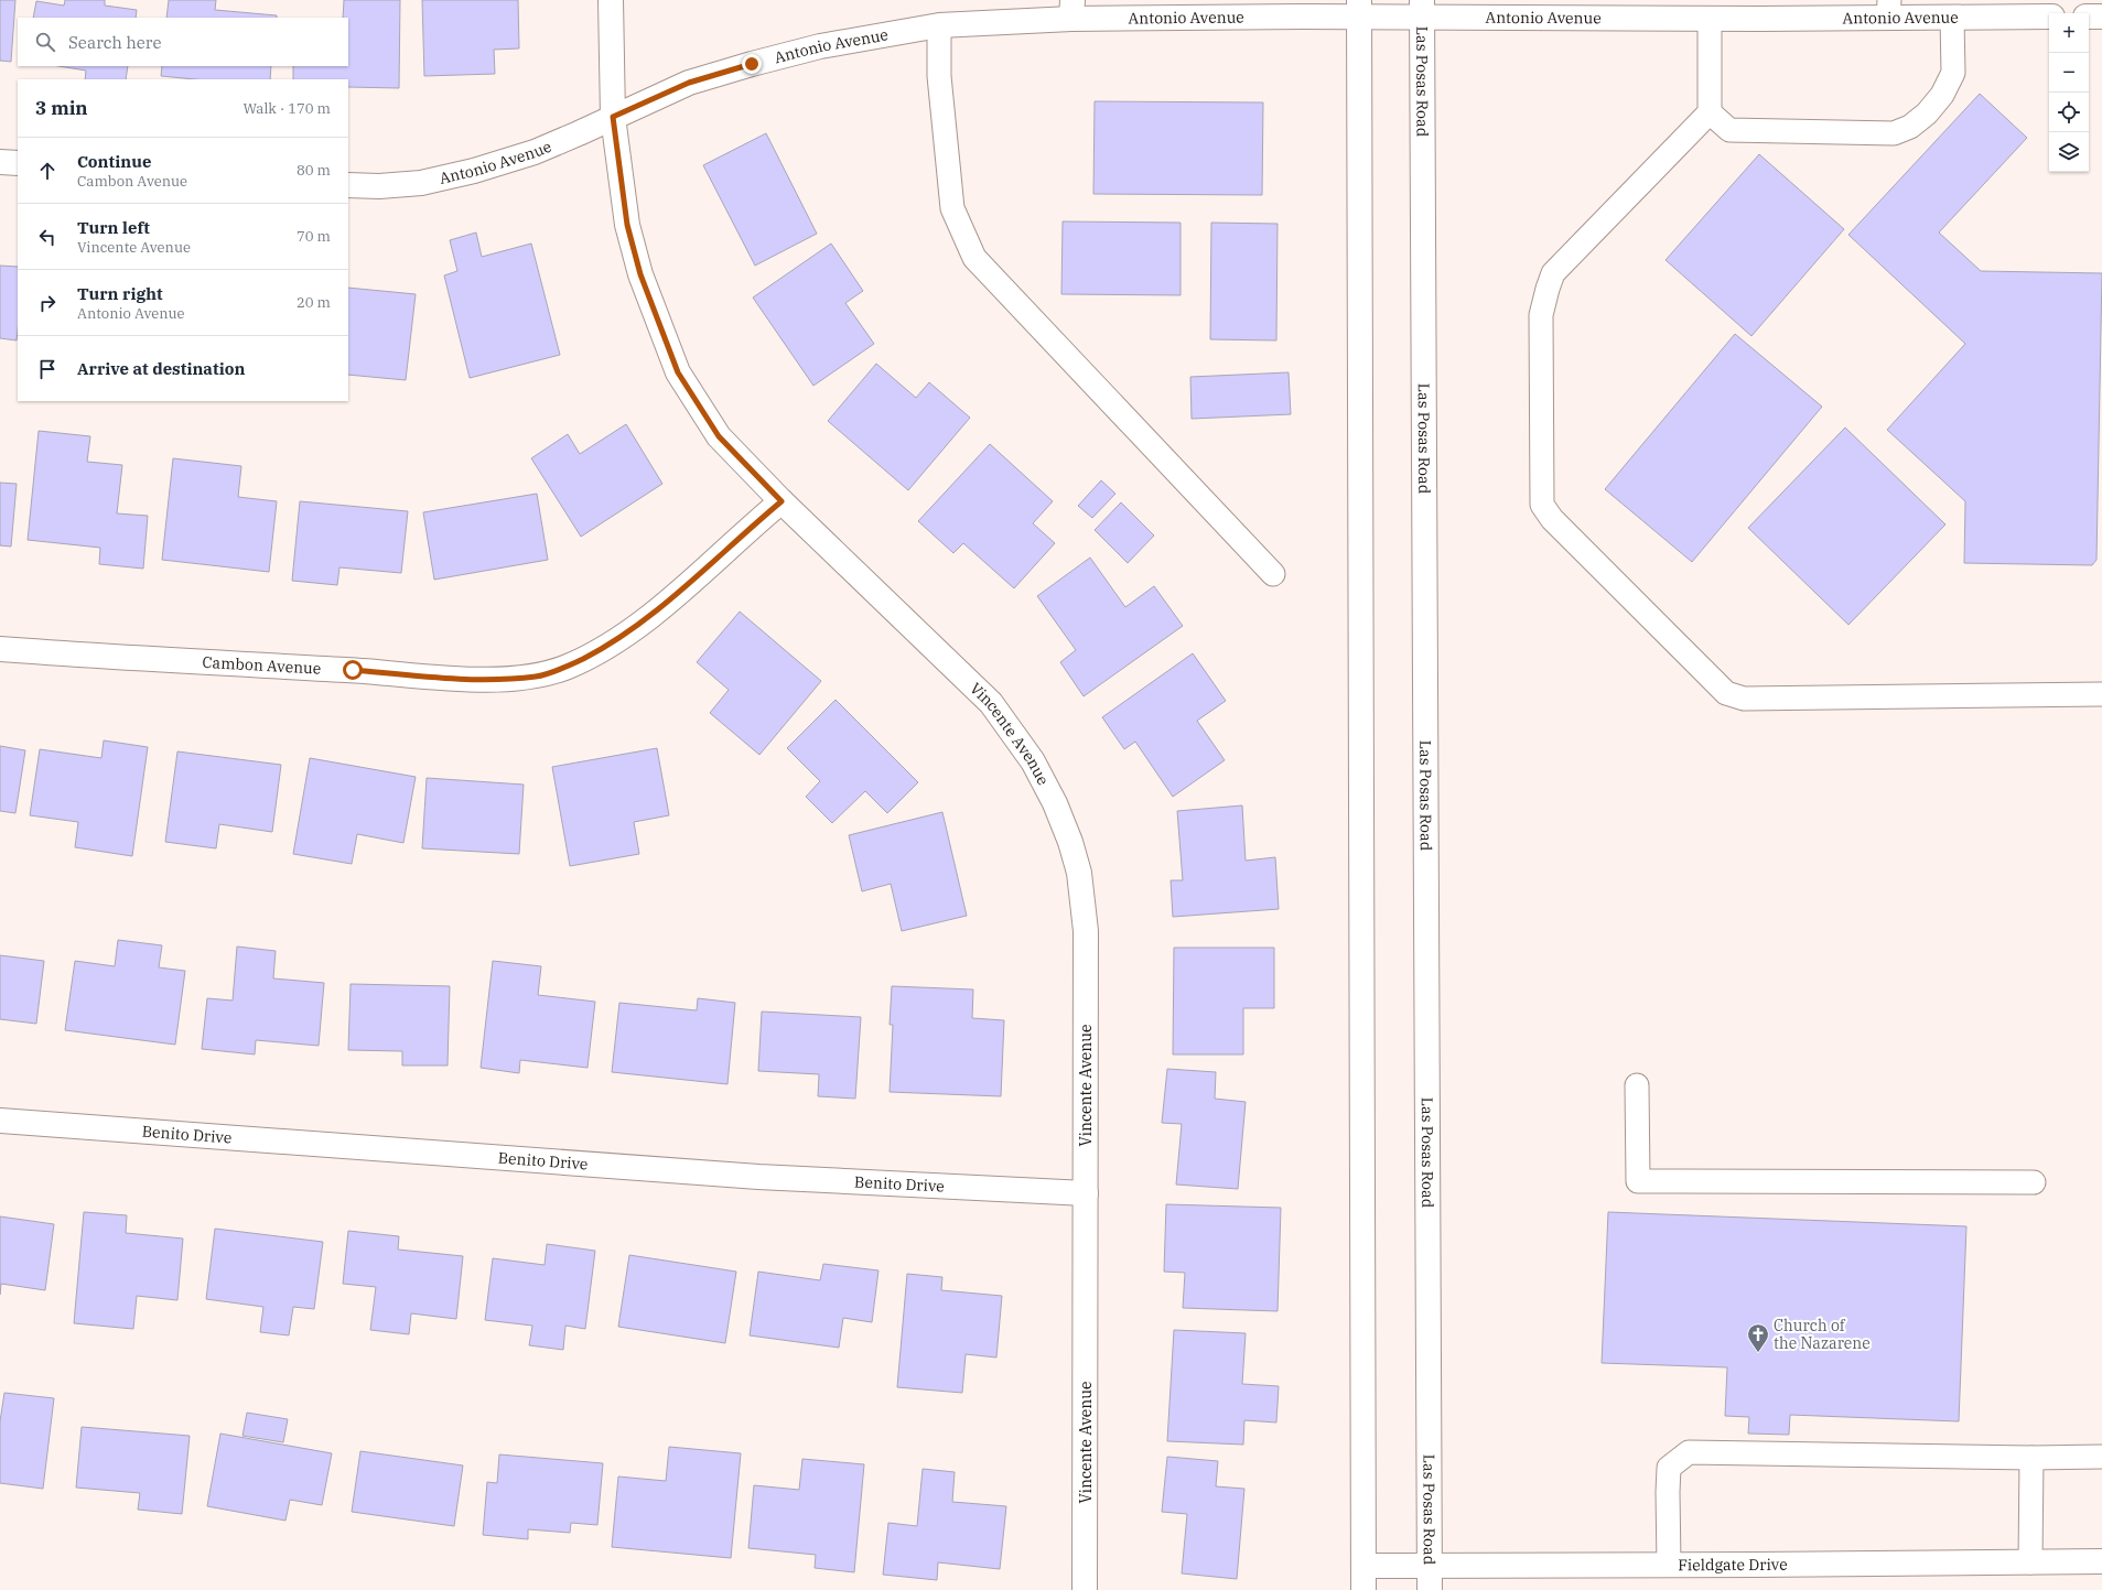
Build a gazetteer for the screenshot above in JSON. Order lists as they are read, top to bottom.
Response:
{
  "streets": {
    "street": [
      "Antonio Avenue",
      "Las Posas Road",
      "Cambon Avenue",
      "Vincente Avenue",
      "Benito Drive",
      "Fieldgate Drive"
    ]
  },
  "crossings": [
    ["Antonio Avenue", "Las Posas Road"],
    ["Antonio Avenue", "Vincente Avenue"],
    ["Las Posas Road", "Fieldgate Drive"],
    ["Cambon Avenue", "Vincente Avenue"],
    ["Vincente Avenue", "Benito Drive"]
  ],
  "places": {
    "church": ["Church of the Nazarene"]
  },
  "page": {
    "map_buttons": ["+", "−"],
    "search": "Search here",
    "heading": ["3 min", "Walk · 170 m"],
    "list": [
      ["Continue", "Cambon Avenue", "80 m"],
      ["Turn left", "Vincente Avenue", "70 m"],
      ["Turn right", "Antonio Avenue", "20 m"],
      "Arrive at destination"
    ]
  }
}
